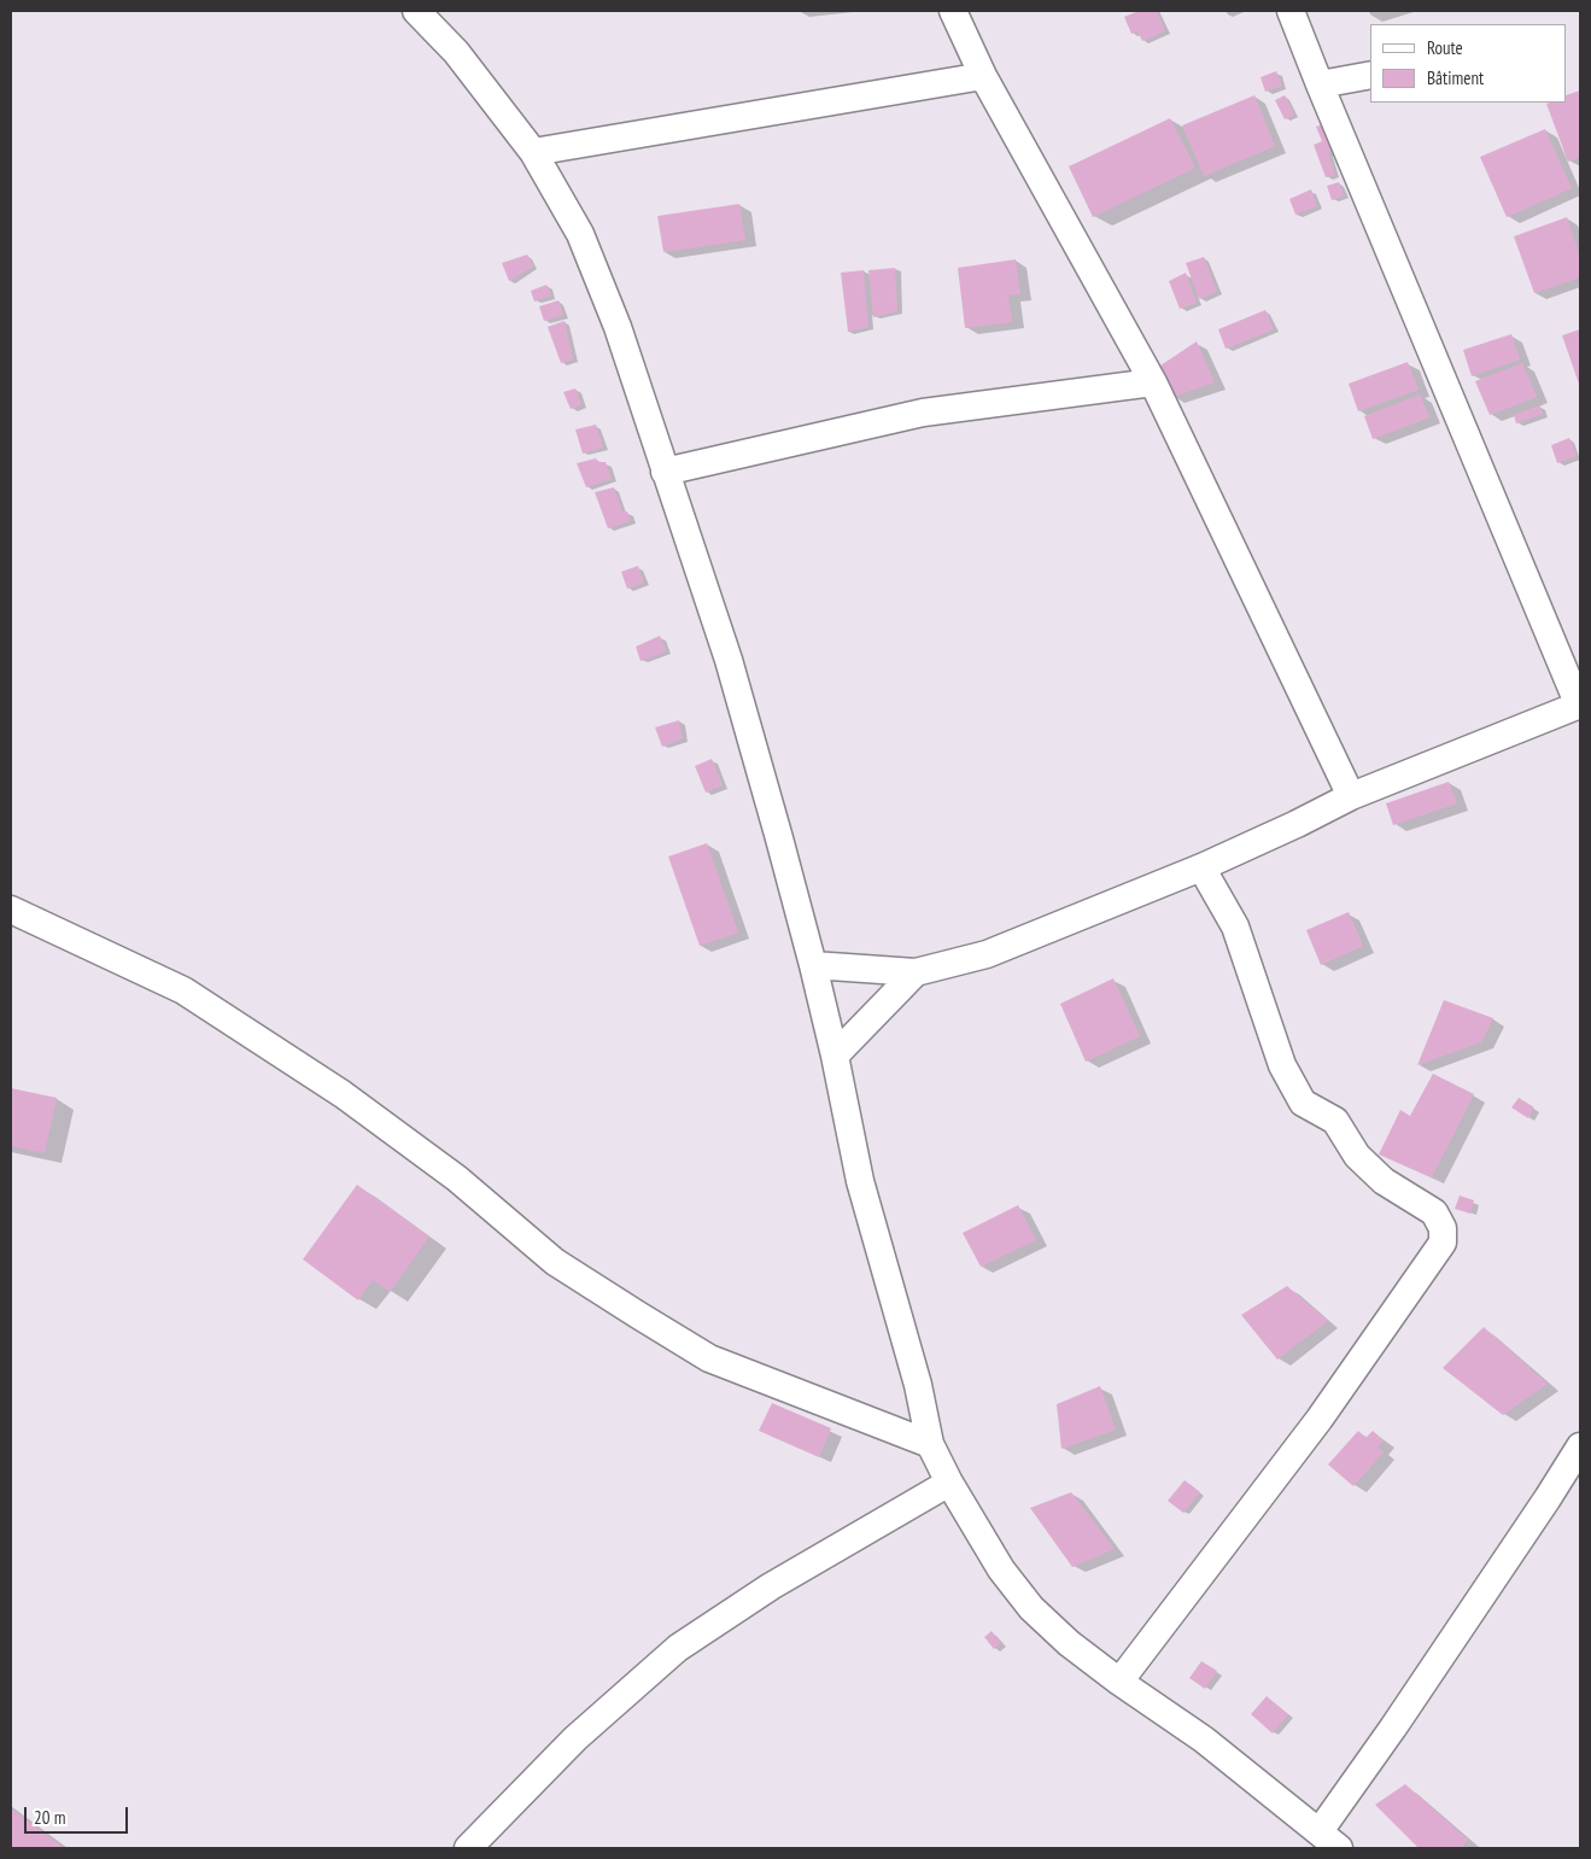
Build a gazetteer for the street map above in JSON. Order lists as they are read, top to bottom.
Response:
{
  "legend": ["Route", "Bâtiment"],
  "scale_bar": "20 m"
}
